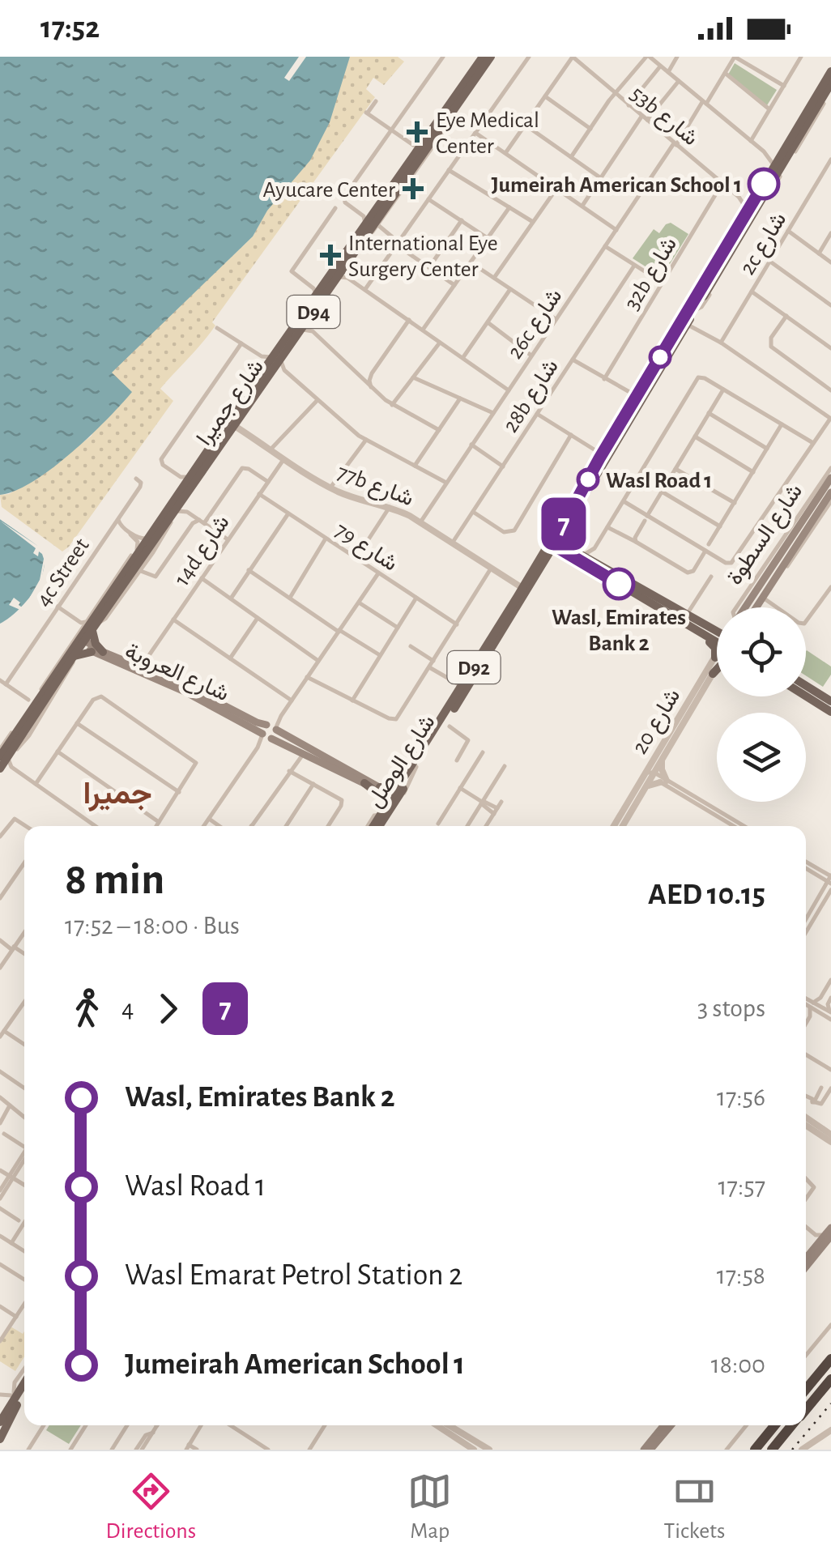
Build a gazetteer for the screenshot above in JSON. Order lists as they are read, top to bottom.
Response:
{
  "streets": {
    "main road": [
      "D94",
      "شارع جميرا",
      "شارع السطوة",
      "D92",
      "شارع العروبة",
      "شارع الوصل"
    ],
    "street": [
      "53b شارع",
      "2c شارع",
      "32b شارع",
      "26c شارع",
      "28b شارع",
      "77b شارع",
      "شارع 79",
      "14d شارع",
      "4c Street",
      "شارع 20"
    ]
  },
  "crossings": [
    ["53b شارع", "32b شارع"],
    ["53b شارع", "26c شارع"],
    ["53b شارع", "شارع الوصل"],
    ["26c شارع", "77b شارع"],
    ["28b شارع", "77b شارع"],
    ["شارع جميرا", "77b شارع"],
    ["شارع جميرا", "شارع العروبة"],
    ["77b شارع", "14d شارع"],
    ["77b شارع", "شارع الوصل"],
    ["شارع 79", "14d شارع"],
    ["14d شارع", "شارع العروبة"],
    ["شارع العروبة", "شارع الوصل"]
  ],
  "districts": ["جميرا"],
  "places": {
    "health": ["Eye Medical Center", "Ayucare Center", "International Eye Surgery Center"],
    "other": ["Jumeirah American School 1", "Wasl Road 1", "Wasl, Emirates Bank 2"]
  },
  "lines": ["bus line 7"],
  "page": {
    "status": "17:52",
    "on_map": "7",
    "heading": ["8 min", "17:52 – 18:00 · Bus", "AED 10.15"],
    "legs": ["4", "7", "3 stops"],
    "list": [
      {
        "name": "Wasl, Emirates Bank 2",
        "value": "17:56"
      },
      {
        "name": "Wasl Road 1",
        "value": "17:57"
      },
      {
        "name": "Wasl Emarat Petrol Station 2",
        "value": "17:58"
      },
      {
        "name": "Jumeirah American School 1",
        "value": "18:00"
      }
    ],
    "tabs": ["Directions", "Map", "Tickets"]
  }
}
